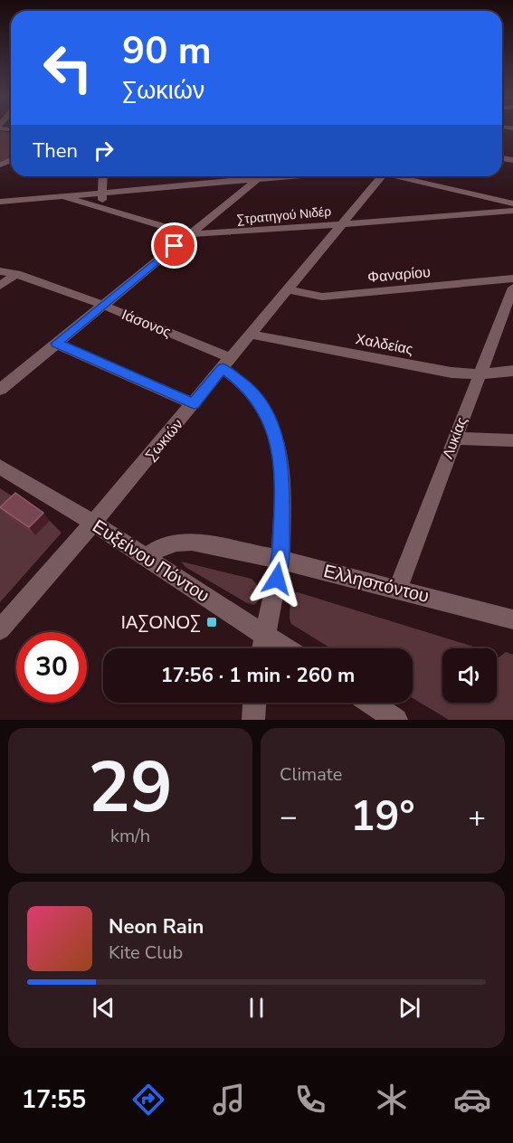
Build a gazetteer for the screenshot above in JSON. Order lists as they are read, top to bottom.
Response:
{
  "streets": {
    "street": [
      "Στρατηγού Νιδέρ",
      "Φαναρίου",
      "Ιάσονος",
      "Χαλδείας",
      "Λυκίας",
      "Σωκιών",
      "Ευξείνου Πόντου",
      "Ελλησπόντου"
    ]
  },
  "crossings": [
    ["Στρατηγού Νιδέρ", "Σωκιών"],
    ["Φαναρίου", "Σωκιών"],
    ["Ιάσονος", "Σωκιών"],
    ["Ιάσονος", "Ευξείνου Πόντου"],
    ["Ιάσονος", "Ελλησπόντου"],
    ["Χαλδείας", "Λυκίας"],
    ["Χαλδείας", "Σωκιών"],
    ["Λυκίας", "Ελλησπόντου"],
    ["Σωκιών", "Ευξείνου Πόντου"],
    ["Ευξείνου Πόντου", "Ελλησπόντου"]
  ],
  "places": {
    "transit": ["ΙΑΣΟΝΟΣ"]
  },
  "page": {
    "turn": ["90 m", "Σωκιών"],
    "then": "Then",
    "limit": "30",
    "trip": "17:56 · 1 min · 260 m",
    "tile": [
      ["29", "km/h"],
      "Climate"
    ],
    "heat": ["−", "19°", "+"],
    "song": ["Neon Rain", "Kite Club"],
    "tabs": "17:55"
  }
}
